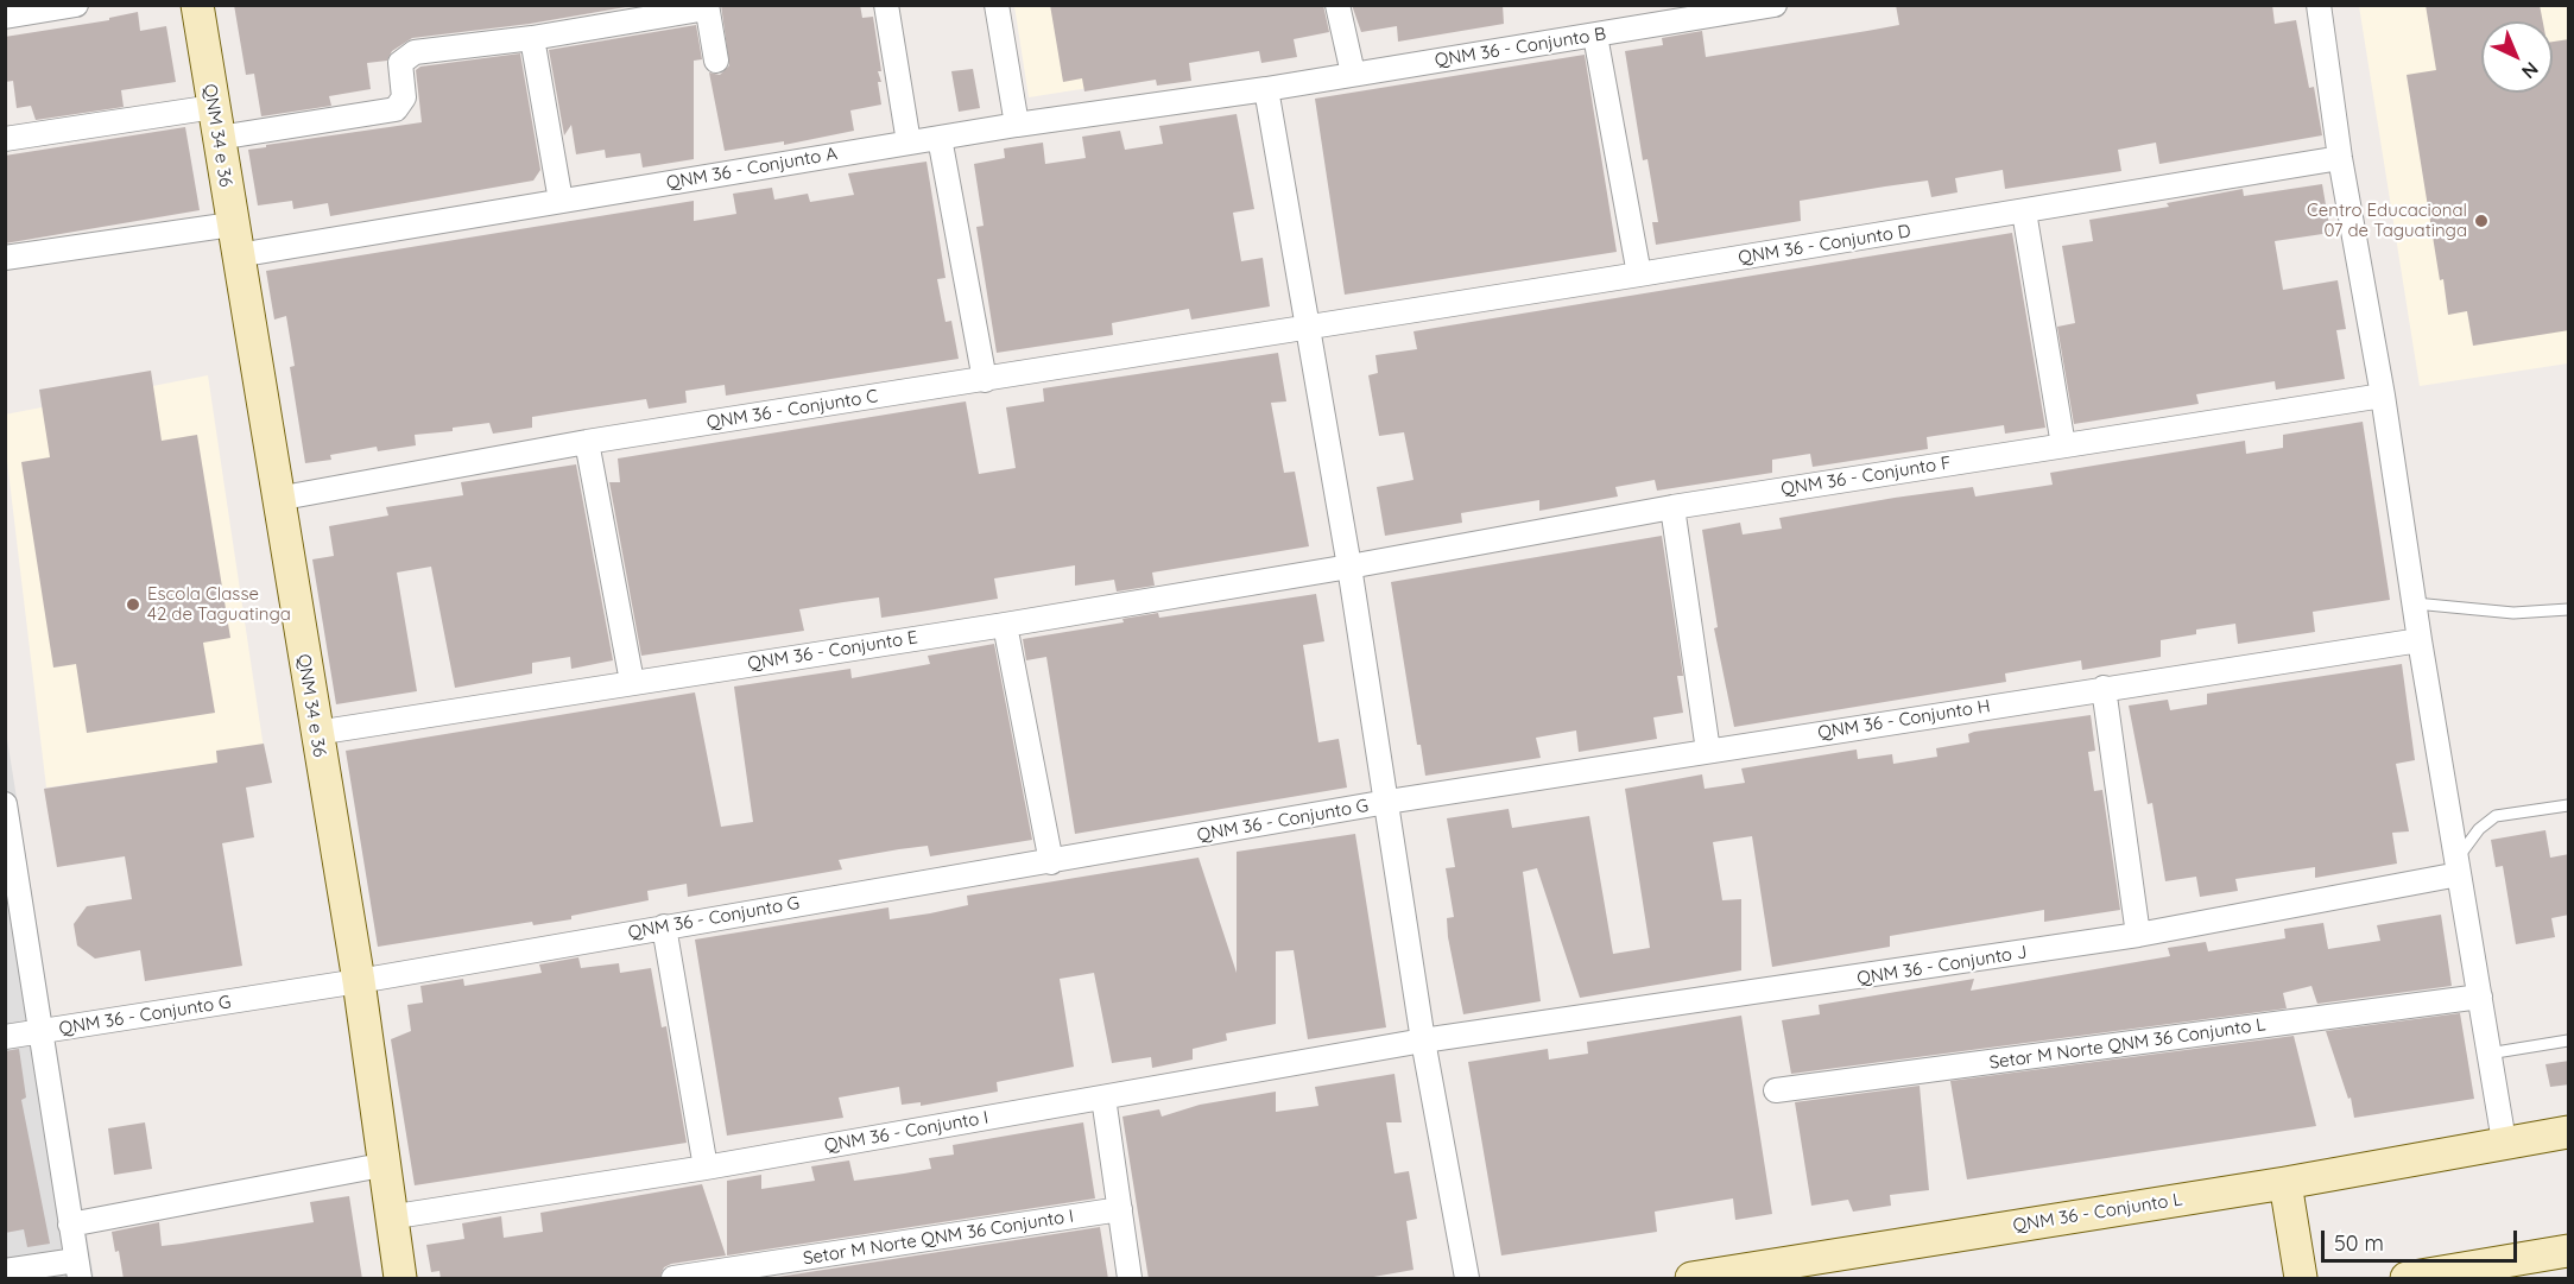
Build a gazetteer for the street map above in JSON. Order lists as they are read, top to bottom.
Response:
{
  "streets": {
    "street": [
      "QNM 36 - Conjunto B",
      "QNM 34 e 36",
      "QNM 36 - Conjunto A",
      "QNM 36 - Conjunto D",
      "QNM 36 - Conjunto C",
      "QNM 36 - Conjunto F",
      "QNM 36 - Conjunto E",
      "QNM 36 - Conjunto H",
      "QNM 36 - Conjunto G",
      "QNM 36 - Conjunto J",
      "Setor M Norte QNM 36 Conjunto L",
      "QNM 36 - Conjunto I",
      "QNM 36 - Conjunto L",
      "Setor M Norte QNM 36 Conjunto I"
    ]
  },
  "crossings": [
    ["QNM 36 - Conjunto B", "QNM 36 - Conjunto A"],
    ["QNM 34 e 36", "QNM 36 - Conjunto A"],
    ["QNM 34 e 36", "QNM 36 - Conjunto C"],
    ["QNM 34 e 36", "QNM 36 - Conjunto E"],
    ["QNM 34 e 36", "QNM 36 - Conjunto G"],
    ["QNM 34 e 36", "QNM 36 - Conjunto I"],
    ["QNM 36 - Conjunto D", "QNM 36 - Conjunto C"],
    ["QNM 36 - Conjunto F", "QNM 36 - Conjunto E"],
    ["QNM 36 - Conjunto H", "QNM 36 - Conjunto G"],
    ["QNM 36 - Conjunto J", "QNM 36 - Conjunto I"]
  ],
  "places": ["Centro Educacional 07 de Taguatinga", "Escola Classe 42 de Taguatinga"],
  "scale_bar": "50 m",
  "north": "bottom right"
}
